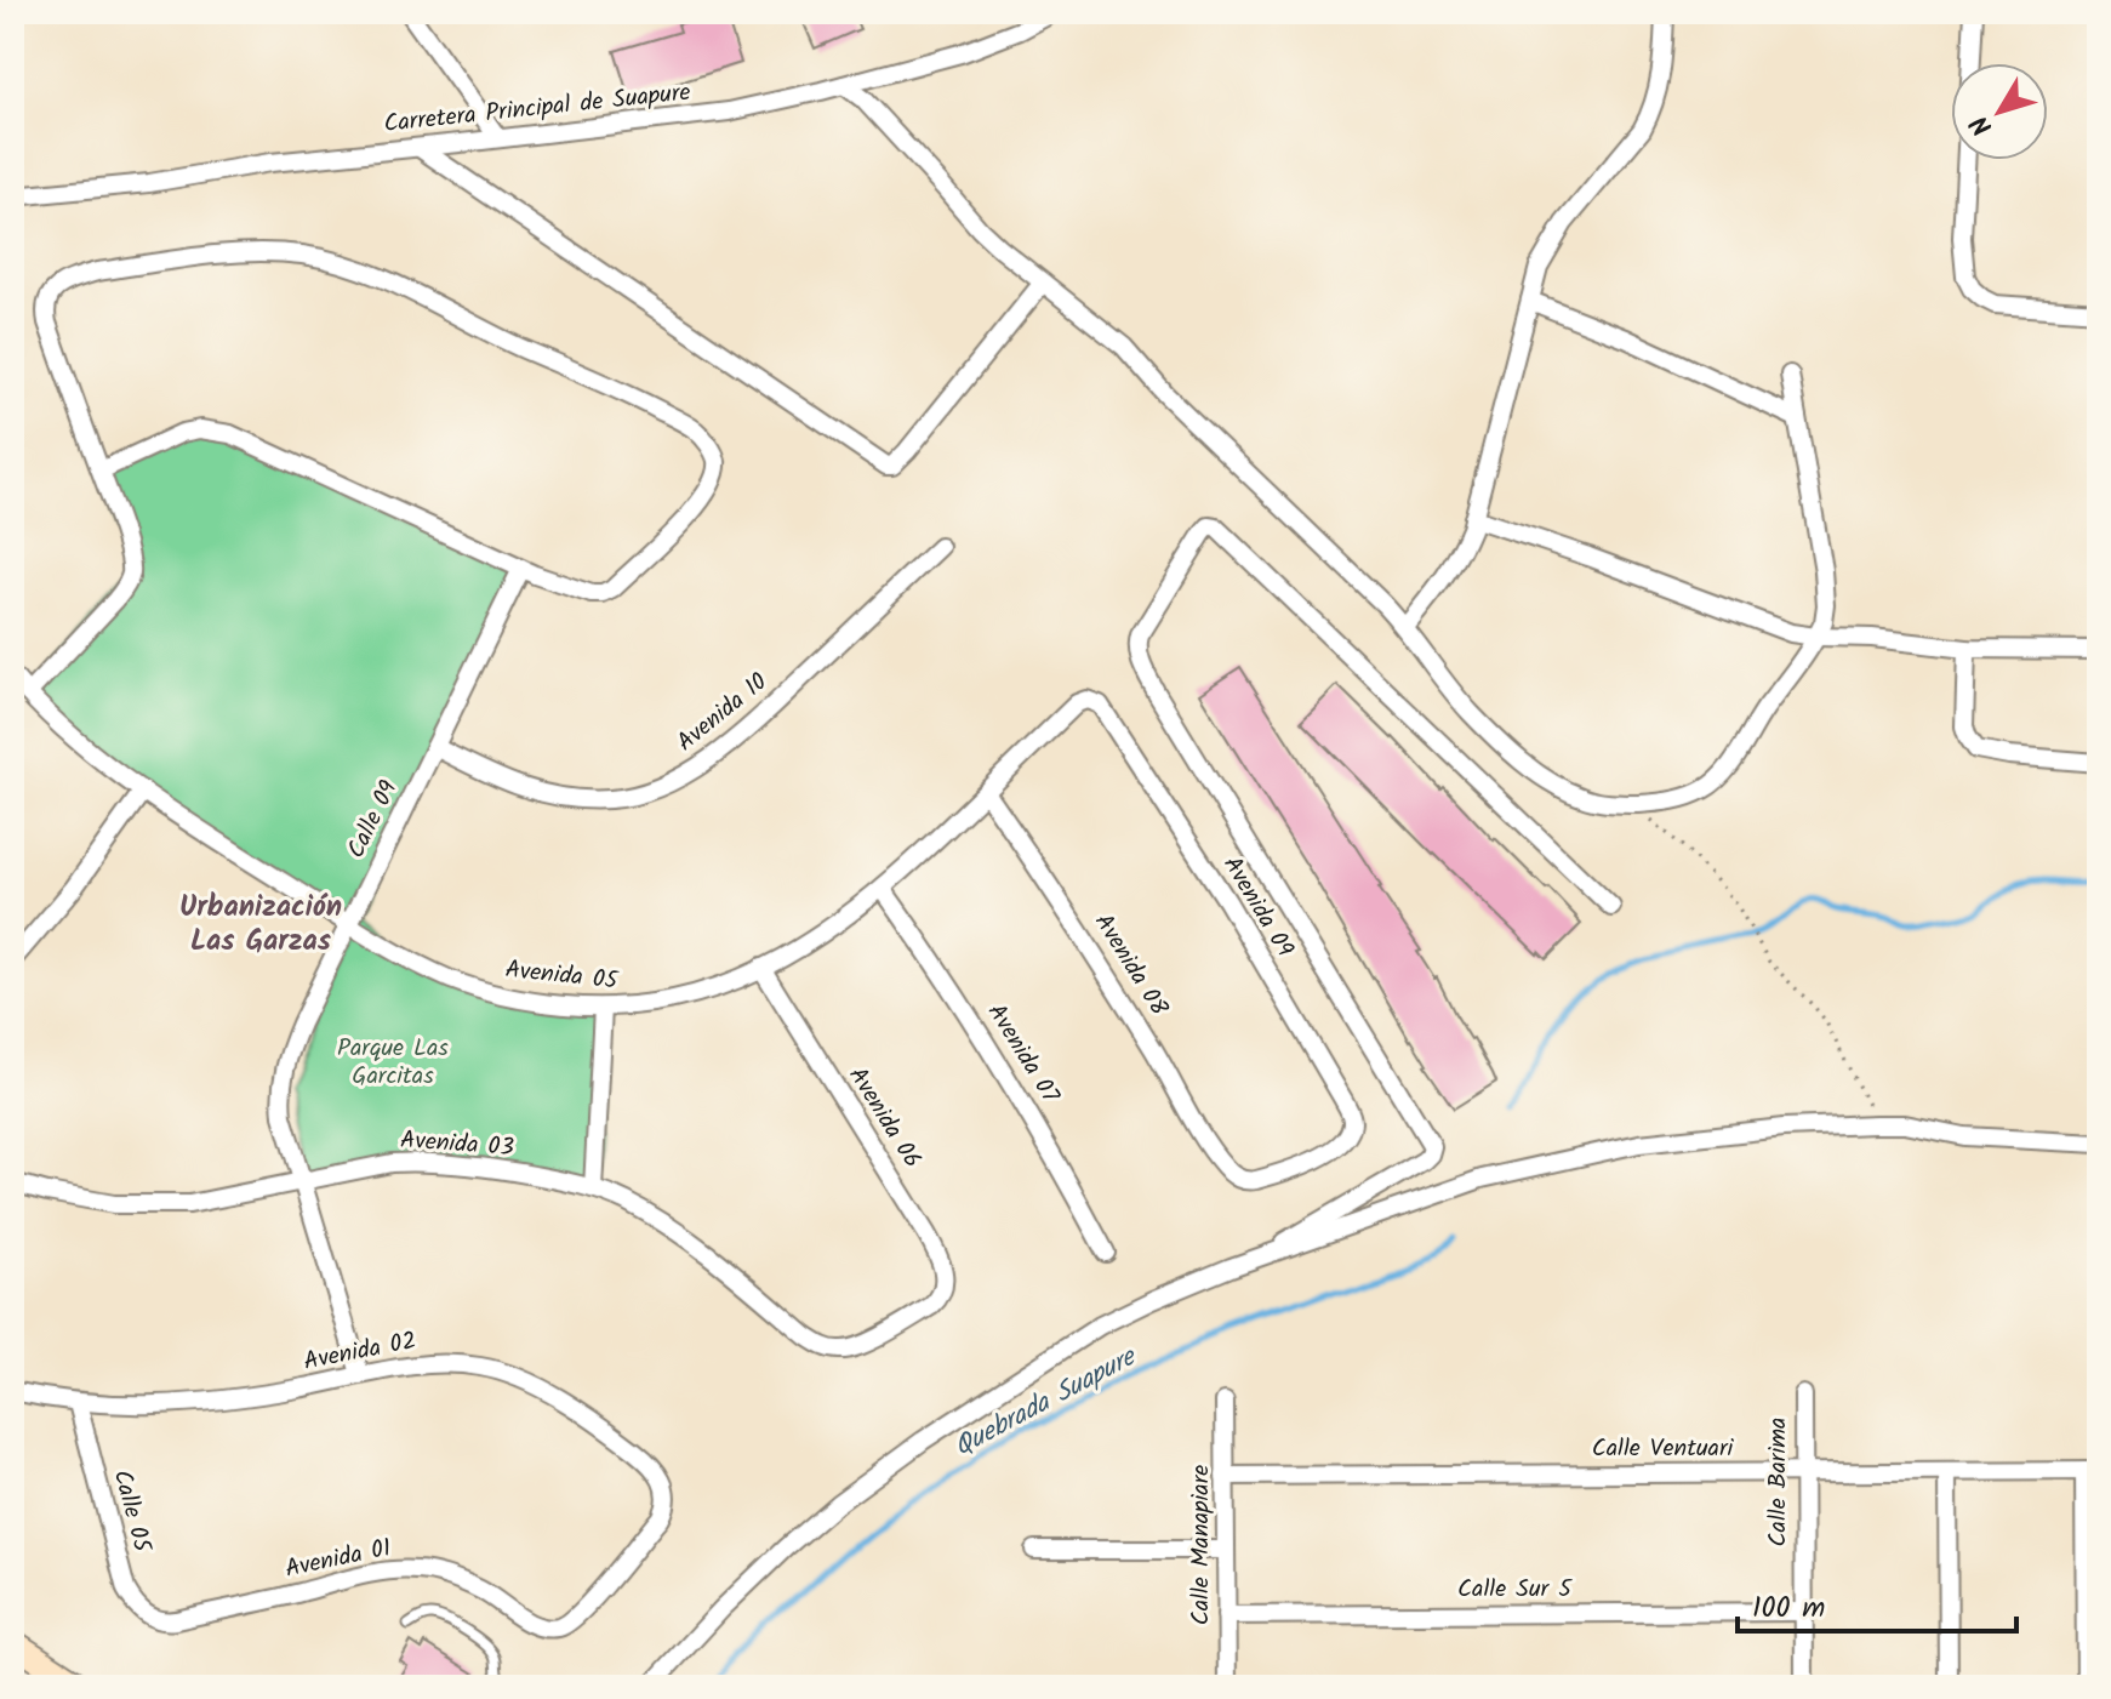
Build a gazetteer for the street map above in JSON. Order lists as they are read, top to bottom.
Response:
{
  "streets": {
    "street": [
      "Carretera Principal de Suapure",
      "Avenida 10",
      "Calle 09",
      "Avenida 09",
      "Avenida 08",
      "Avenida 05",
      "Avenida 07",
      "Avenida 06",
      "Avenida 03",
      "Avenida 02",
      "Calle Ventuari",
      "Calle Barima",
      "Calle 05",
      "Calle Manapiare",
      "Avenida 01",
      "Calle Sur 5"
    ]
  },
  "crossings": [
    ["Avenida 10", "Calle 09"],
    ["Calle 09", "Avenida 05"],
    ["Calle 09", "Avenida 03"],
    ["Calle 09", "Avenida 02"],
    ["Avenida 09", "Avenida 08"],
    ["Avenida 09", "Avenida 05"],
    ["Avenida 08", "Avenida 05"],
    ["Avenida 05", "Avenida 07"],
    ["Avenida 05", "Avenida 06"],
    ["Avenida 06", "Avenida 03"],
    ["Avenida 02", "Calle 05"],
    ["Avenida 02", "Avenida 01"],
    ["Calle Ventuari", "Calle Barima"],
    ["Calle Ventuari", "Calle Manapiare"],
    ["Calle Barima", "Calle Sur 5"],
    ["Calle 05", "Avenida 01"],
    ["Calle Manapiare", "Calle Sur 5"]
  ],
  "districts": ["Urbanización Las Garzas"],
  "water": ["Quebrada Suapure"],
  "parks": ["Parque Las Garcitas"],
  "scale_bar": "100 m",
  "north": "bottom left"
}
